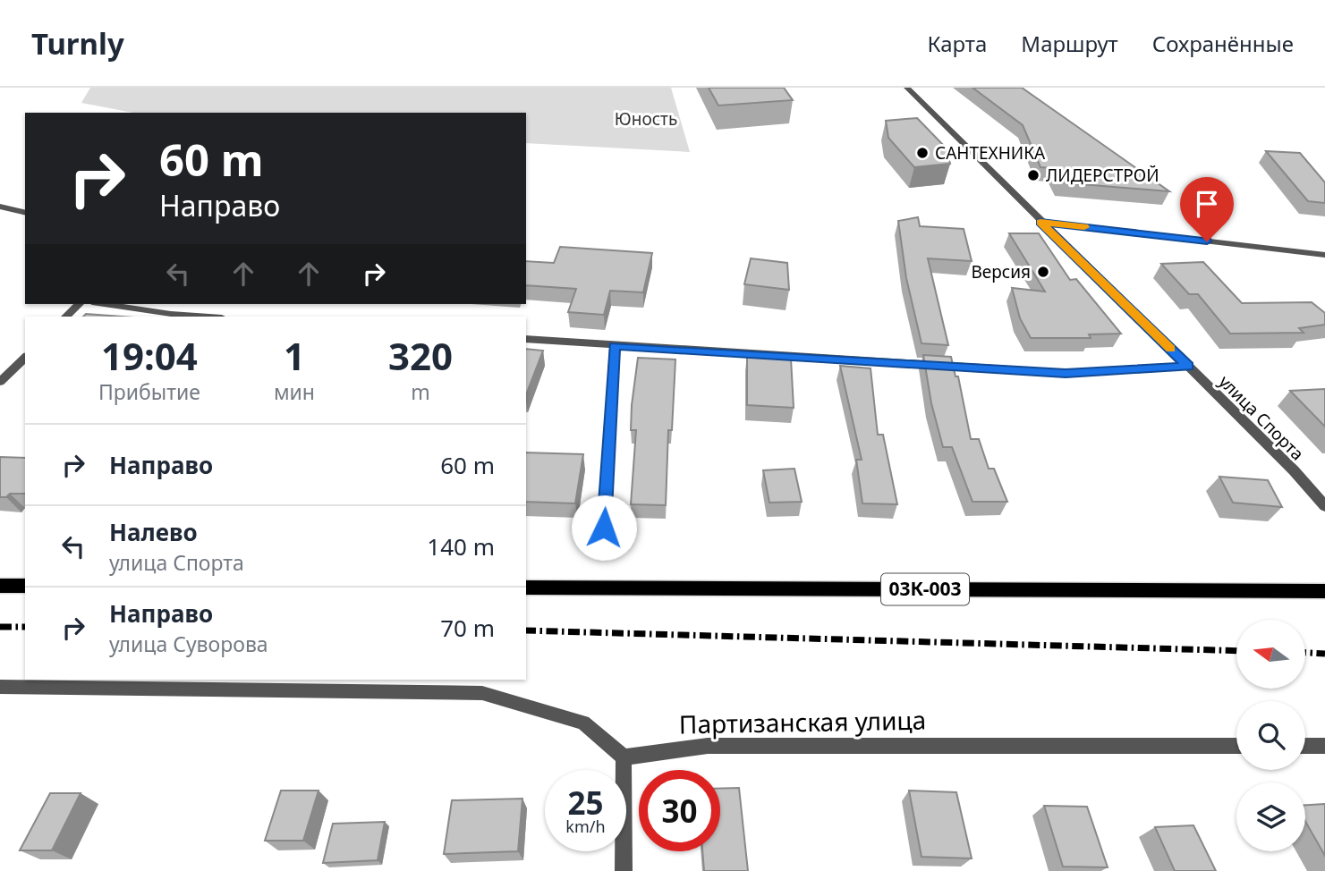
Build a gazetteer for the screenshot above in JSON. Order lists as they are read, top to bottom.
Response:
{
  "streets": {
    "main road": ["03К-003"],
    "street": ["улица Спорта", "Партизанская улица"]
  },
  "parks": ["Юность"],
  "places": ["САНТЕХНИКА", "ЛИДЕРСТРОЙ", "Версия"],
  "north": "left",
  "page": {
    "header": "Turnly",
    "nav": ["Карта", "Маршрут", "Сохранённые"],
    "turn": ["60 m", "Направо"],
    "eta": [
      "19:04",
      "Прибытие",
      "1",
      "мин",
      "320",
      "m"
    ],
    "list": [
      {
        "name": "Направо",
        "value": "60 m"
      },
      {
        "name": "Налево",
        "note": "улица Спорта",
        "value": "140 m"
      },
      {
        "name": "Направо",
        "note": "улица Суворова",
        "value": "70 m"
      }
    ],
    "speed": "25 km/h",
    "limit": "30"
  }
}
